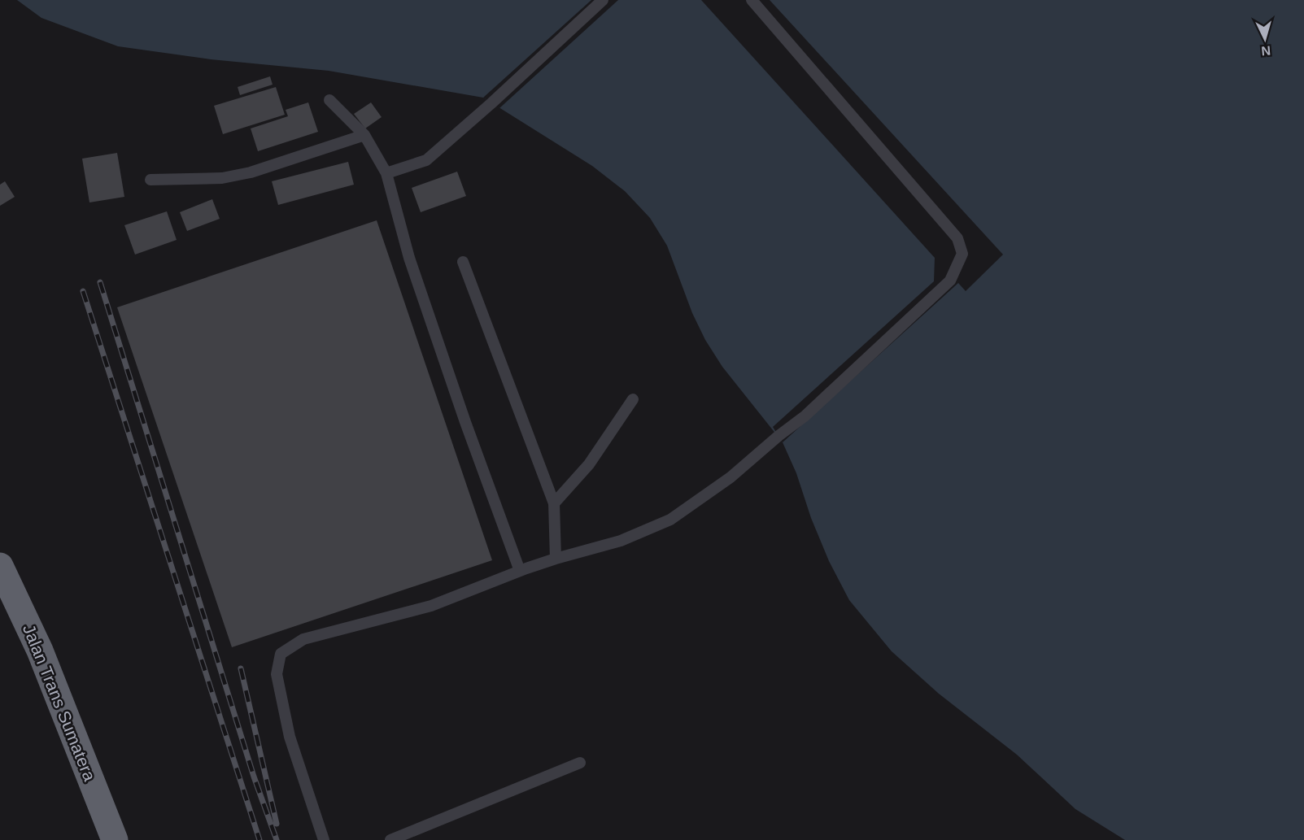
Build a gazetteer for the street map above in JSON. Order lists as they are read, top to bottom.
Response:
{
  "streets": {
    "highway": ["Jalan Trans Sumatera"]
  },
  "north": "bottom"
}
